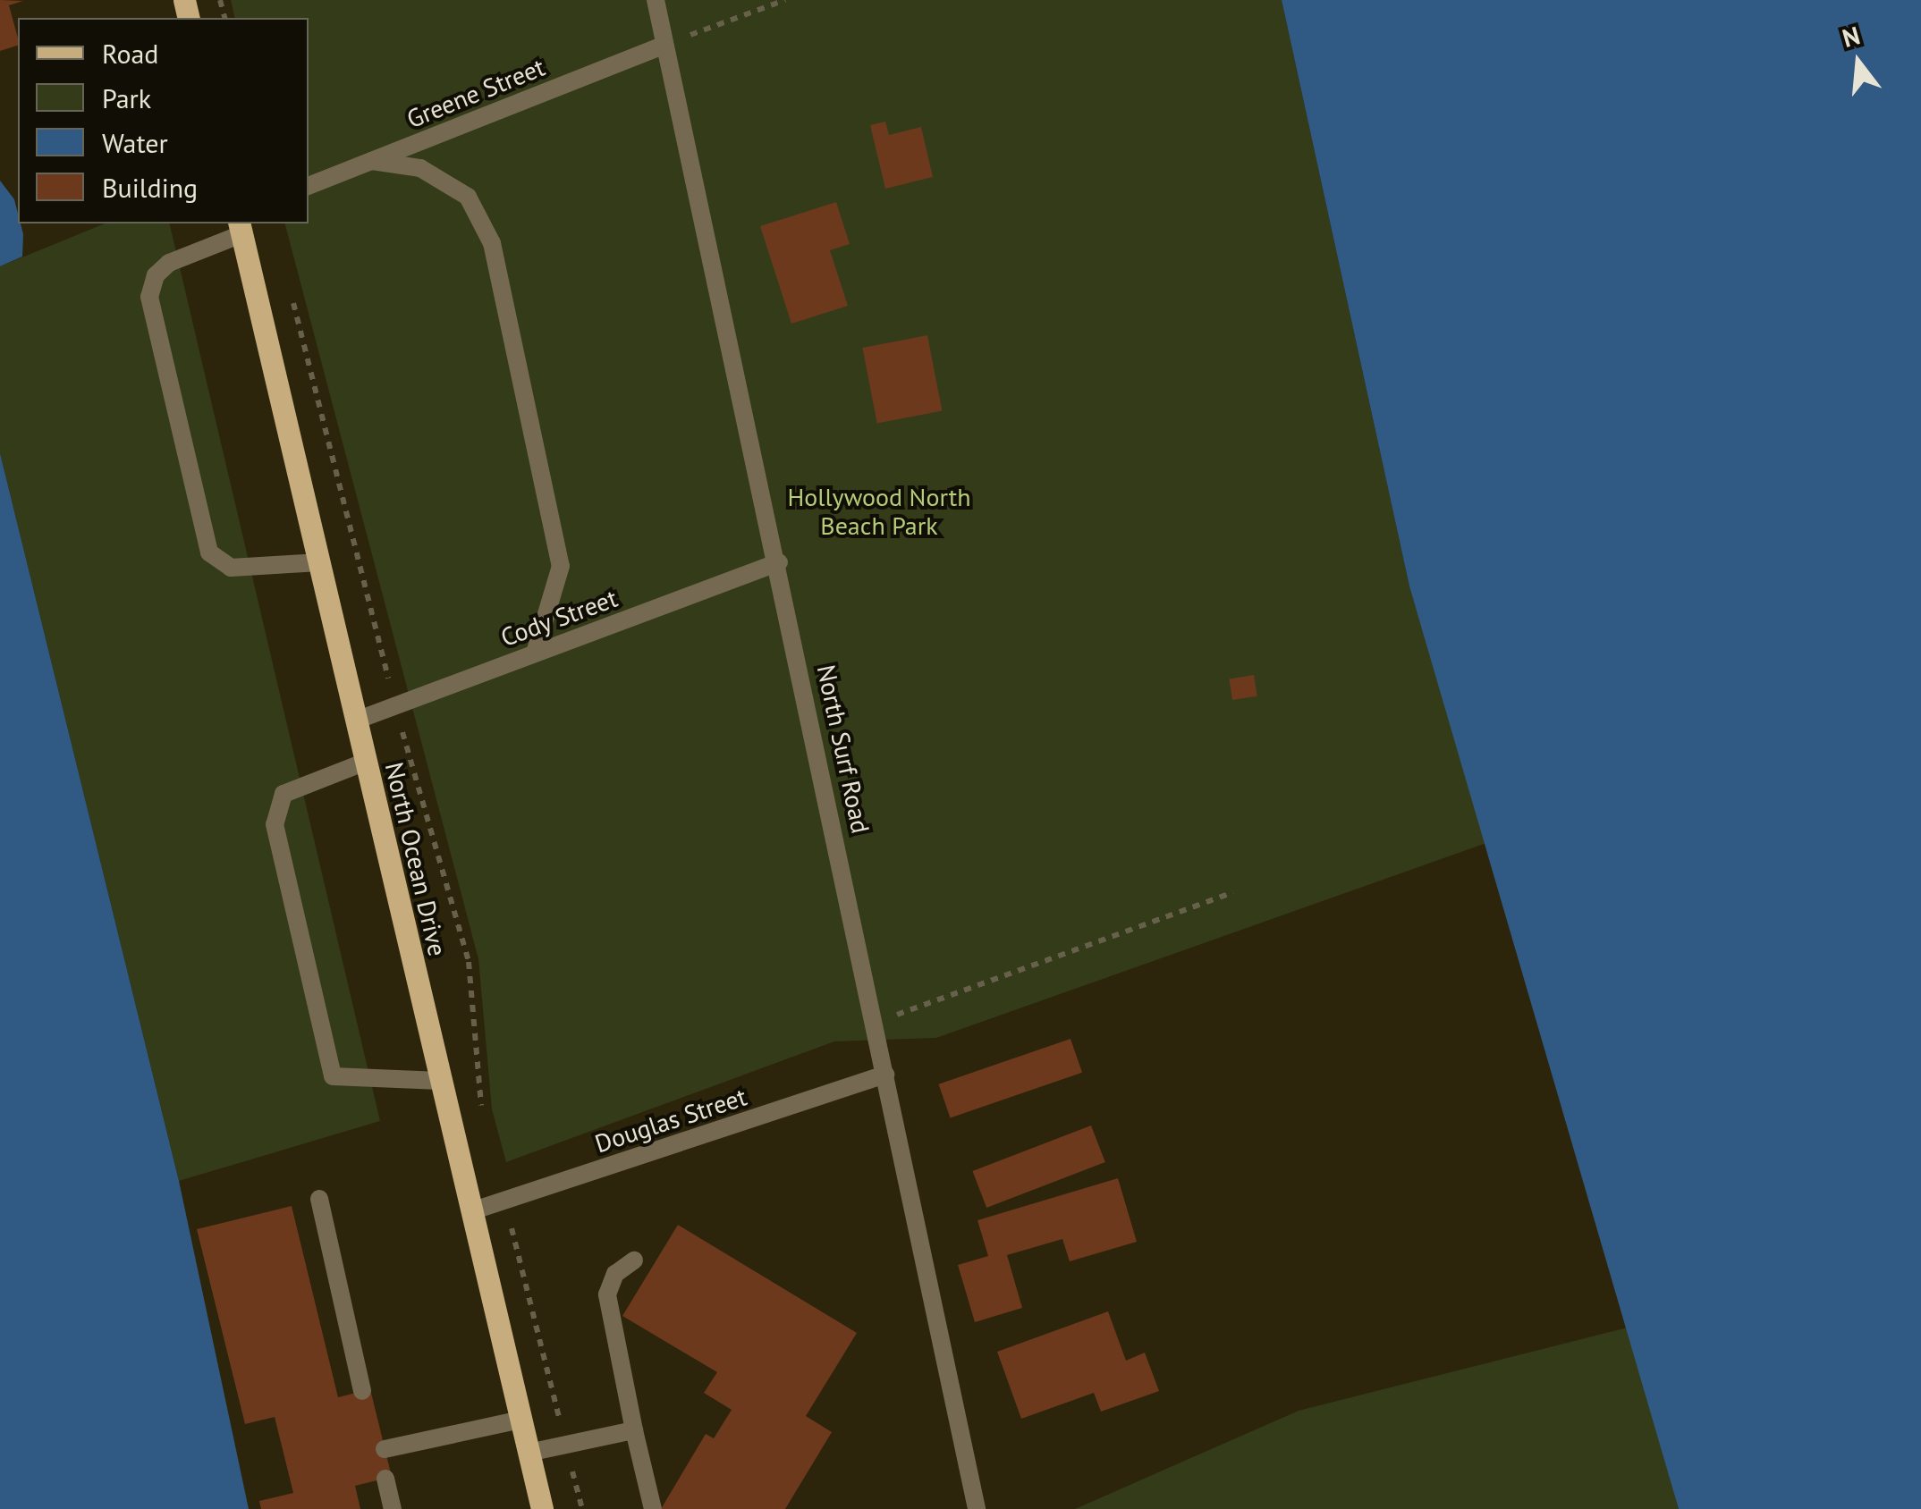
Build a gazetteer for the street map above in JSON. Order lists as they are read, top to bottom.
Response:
{
  "streets": {
    "main road": ["North Ocean Drive"],
    "street": [
      "Greene Street",
      "Cody Street",
      "North Surf Road",
      "Douglas Street"
    ]
  },
  "crossings": [
    ["Greene Street", "North Surf Road"],
    ["Cody Street", "North Surf Road"],
    ["Cody Street", "North Ocean Drive"],
    ["North Surf Road", "Douglas Street"],
    ["North Ocean Drive", "Douglas Street"]
  ],
  "parks": ["Hollywood North Beach Park"],
  "legend": [
    "Road",
    "Park",
    "Water",
    "Building"
  ],
  "north": "top"
}
